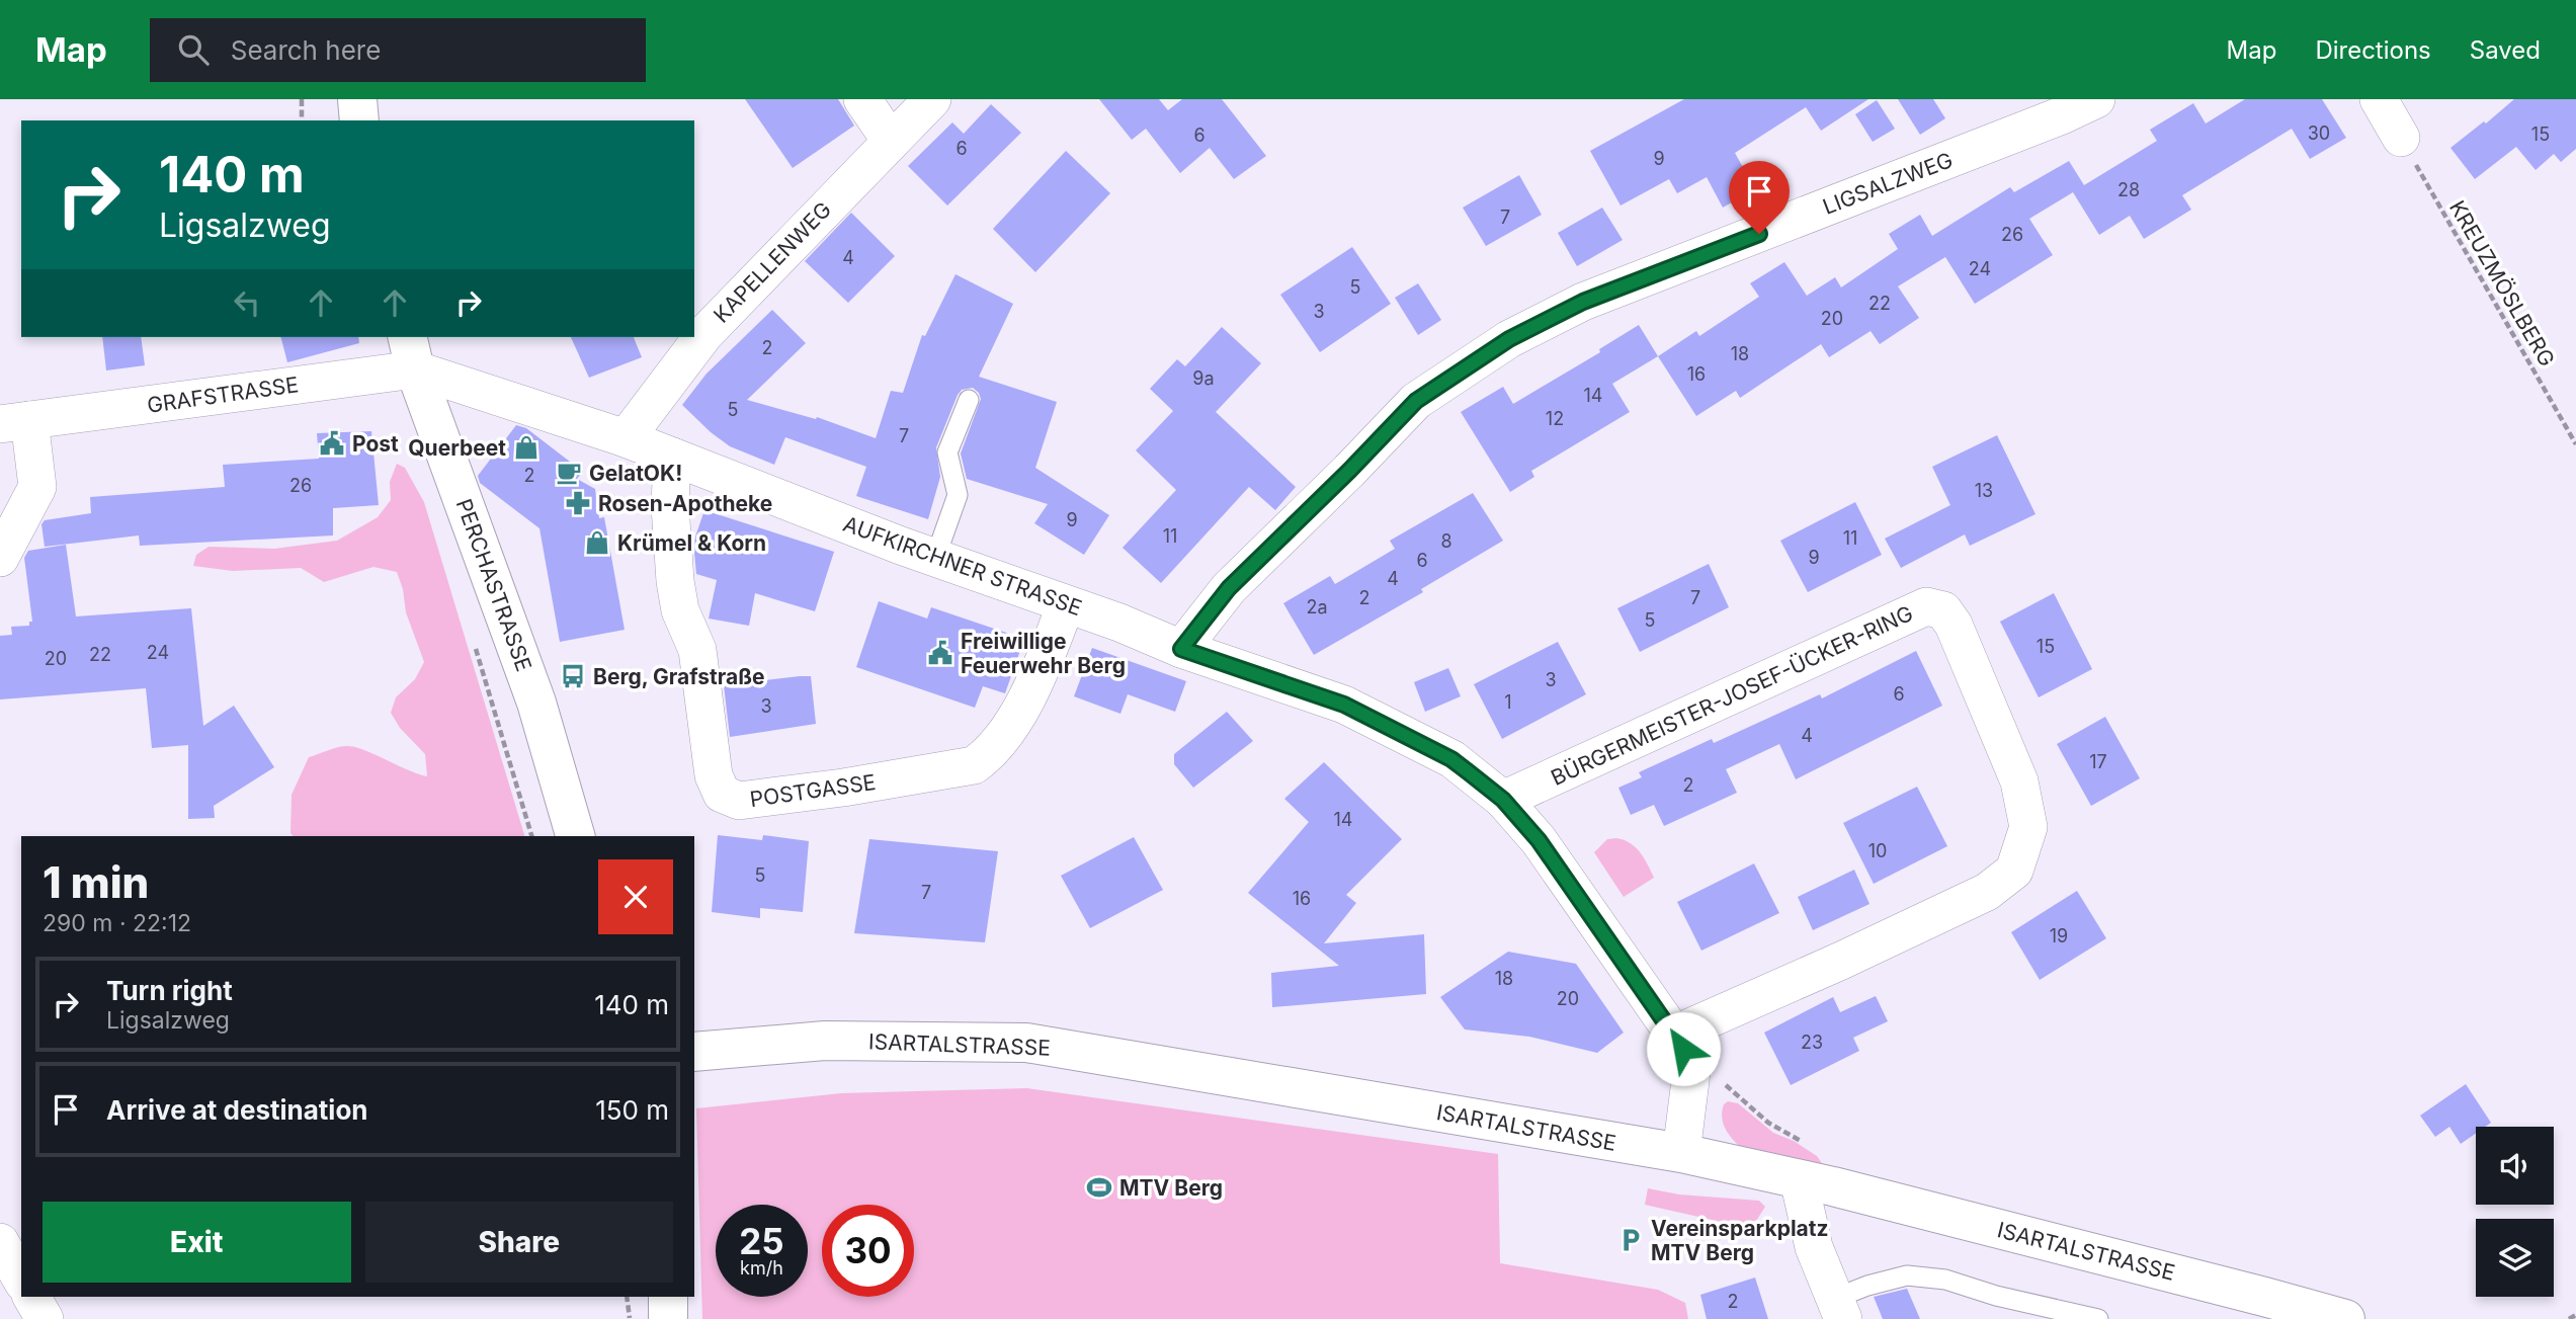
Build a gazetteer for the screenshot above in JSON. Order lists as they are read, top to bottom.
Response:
{
  "streets": {
    "main road": ["PERCHASTRASSE", "ISARTALSTRASSE"],
    "street": [
      "LIGSALZWEG",
      "KAPELLENWEG",
      "GRAFSTRASSE",
      "AUFKIRCHNER STRASSE",
      "BÜRGERMEISTER-JOSEF-ÜCKER-RING",
      "POSTGASSE"
    ],
    "path": ["KREUZMÖSLBERG"]
  },
  "crossings": [
    ["LIGSALZWEG", "AUFKIRCHNER STRASSE"],
    ["KAPELLENWEG", "AUFKIRCHNER STRASSE"],
    ["GRAFSTRASSE", "AUFKIRCHNER STRASSE"],
    ["GRAFSTRASSE", "PERCHASTRASSE"],
    ["AUFKIRCHNER STRASSE", "PERCHASTRASSE"],
    ["AUFKIRCHNER STRASSE", "BÜRGERMEISTER-JOSEF-ÜCKER-RING"],
    ["AUFKIRCHNER STRASSE", "POSTGASSE"]
  ],
  "places": {
    "public building": ["Post", "Freiwillige Feuerwehr Berg"],
    "shop": ["Querbeet", "Krümel & Korn"],
    "cafe": ["GelatOK!"],
    "pharmacy": ["Rosen-Apotheke"],
    "bus stop": ["Berg, Grafstraße"],
    "sports": ["MTV Berg"],
    "parking": ["Vereinsparkplatz MTV Berg"]
  },
  "house_numbers": [
    "30",
    "15",
    "6",
    "6",
    "9",
    "28",
    "7",
    "26",
    "4",
    "24",
    "5",
    "22",
    "3",
    "20",
    "2",
    "18",
    "16",
    "9a",
    "14",
    "5",
    "12",
    "7",
    "2",
    "26",
    "13",
    "9",
    "11",
    "11",
    "8",
    "9",
    "6",
    "4",
    "2",
    "7",
    "2a",
    "5",
    "15",
    "24",
    "22",
    "20",
    "3",
    "6",
    "1",
    "3",
    "4",
    "17",
    "2",
    "14",
    "10",
    "5",
    "7",
    "16",
    "19",
    "18",
    "20",
    "23",
    "2"
  ],
  "page": {
    "header": "Map",
    "search": "Search here",
    "nav": ["Map", "Directions", "Saved"],
    "turn": ["140 m", "Ligsalzweg"],
    "heading": ["1 min", "290 m · 22:12"],
    "list": [
      {
        "name": "Turn right",
        "note": "Ligsalzweg",
        "value": "140 m"
      },
      {
        "name": "Arrive at destination",
        "value": "150 m"
      }
    ],
    "buttons": ["Exit", "Share"],
    "speed": "25 km/h",
    "limit": "30"
  }
}
